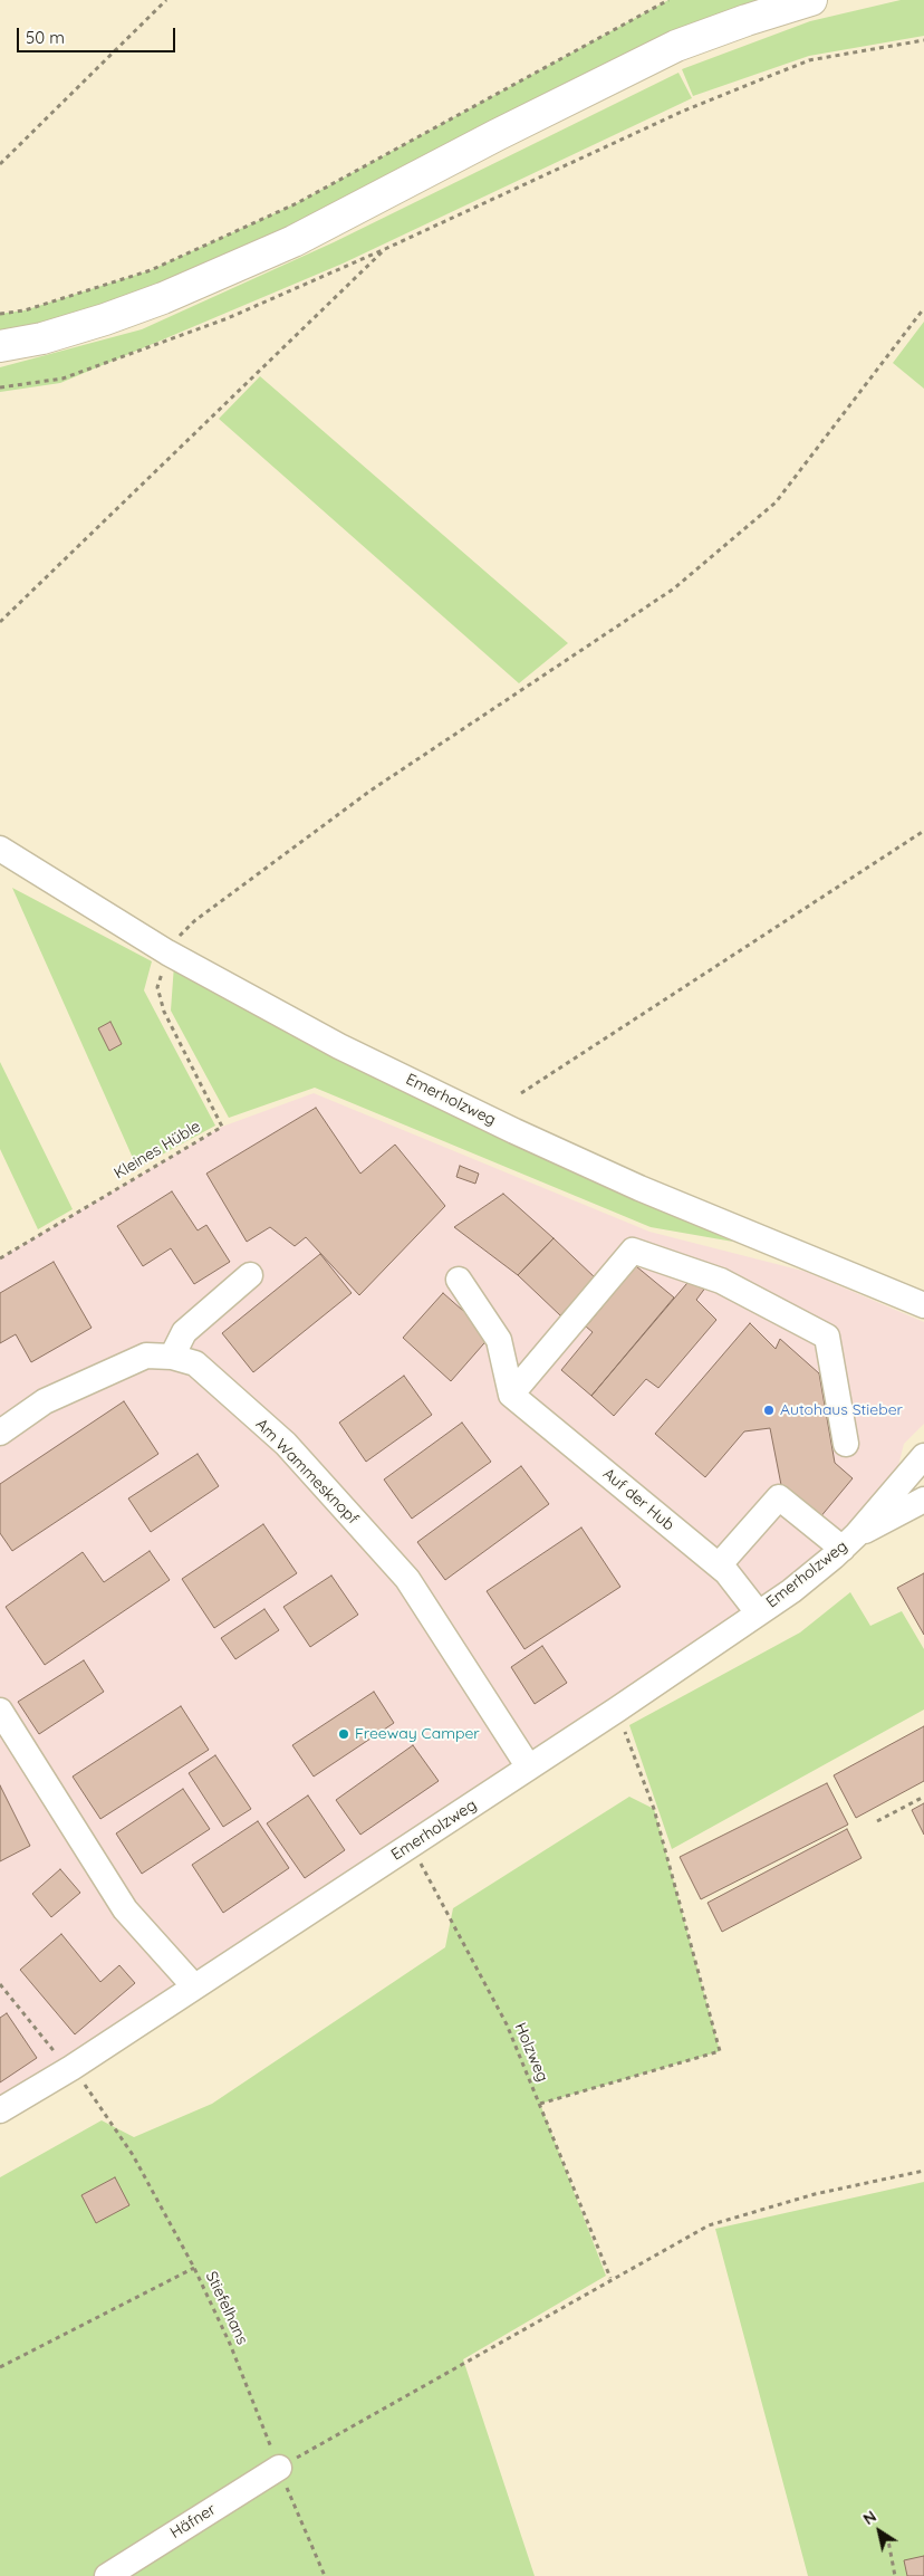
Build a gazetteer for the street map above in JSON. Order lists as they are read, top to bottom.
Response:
{
  "streets": {
    "street": [
      "Emerholzweg",
      "Am Wammesknopf",
      "Auf der Hub",
      "Häfner"
    ],
    "path": ["Kleines Hüble", "Holzweg", "Stiefelhans"]
  },
  "crossings": [
    ["Emerholzweg", "Kleines Hüble"],
    ["Emerholzweg", "Am Wammesknopf"],
    ["Emerholzweg", "Auf der Hub"],
    ["Emerholzweg", "Holzweg"],
    ["Emerholzweg", "Stiefelhans"],
    ["Stiefelhans", "Häfner"]
  ],
  "places": ["Autohaus Stieber", "Freeway Camper"],
  "scale_bar": "50 m",
  "north": "top left"
}
